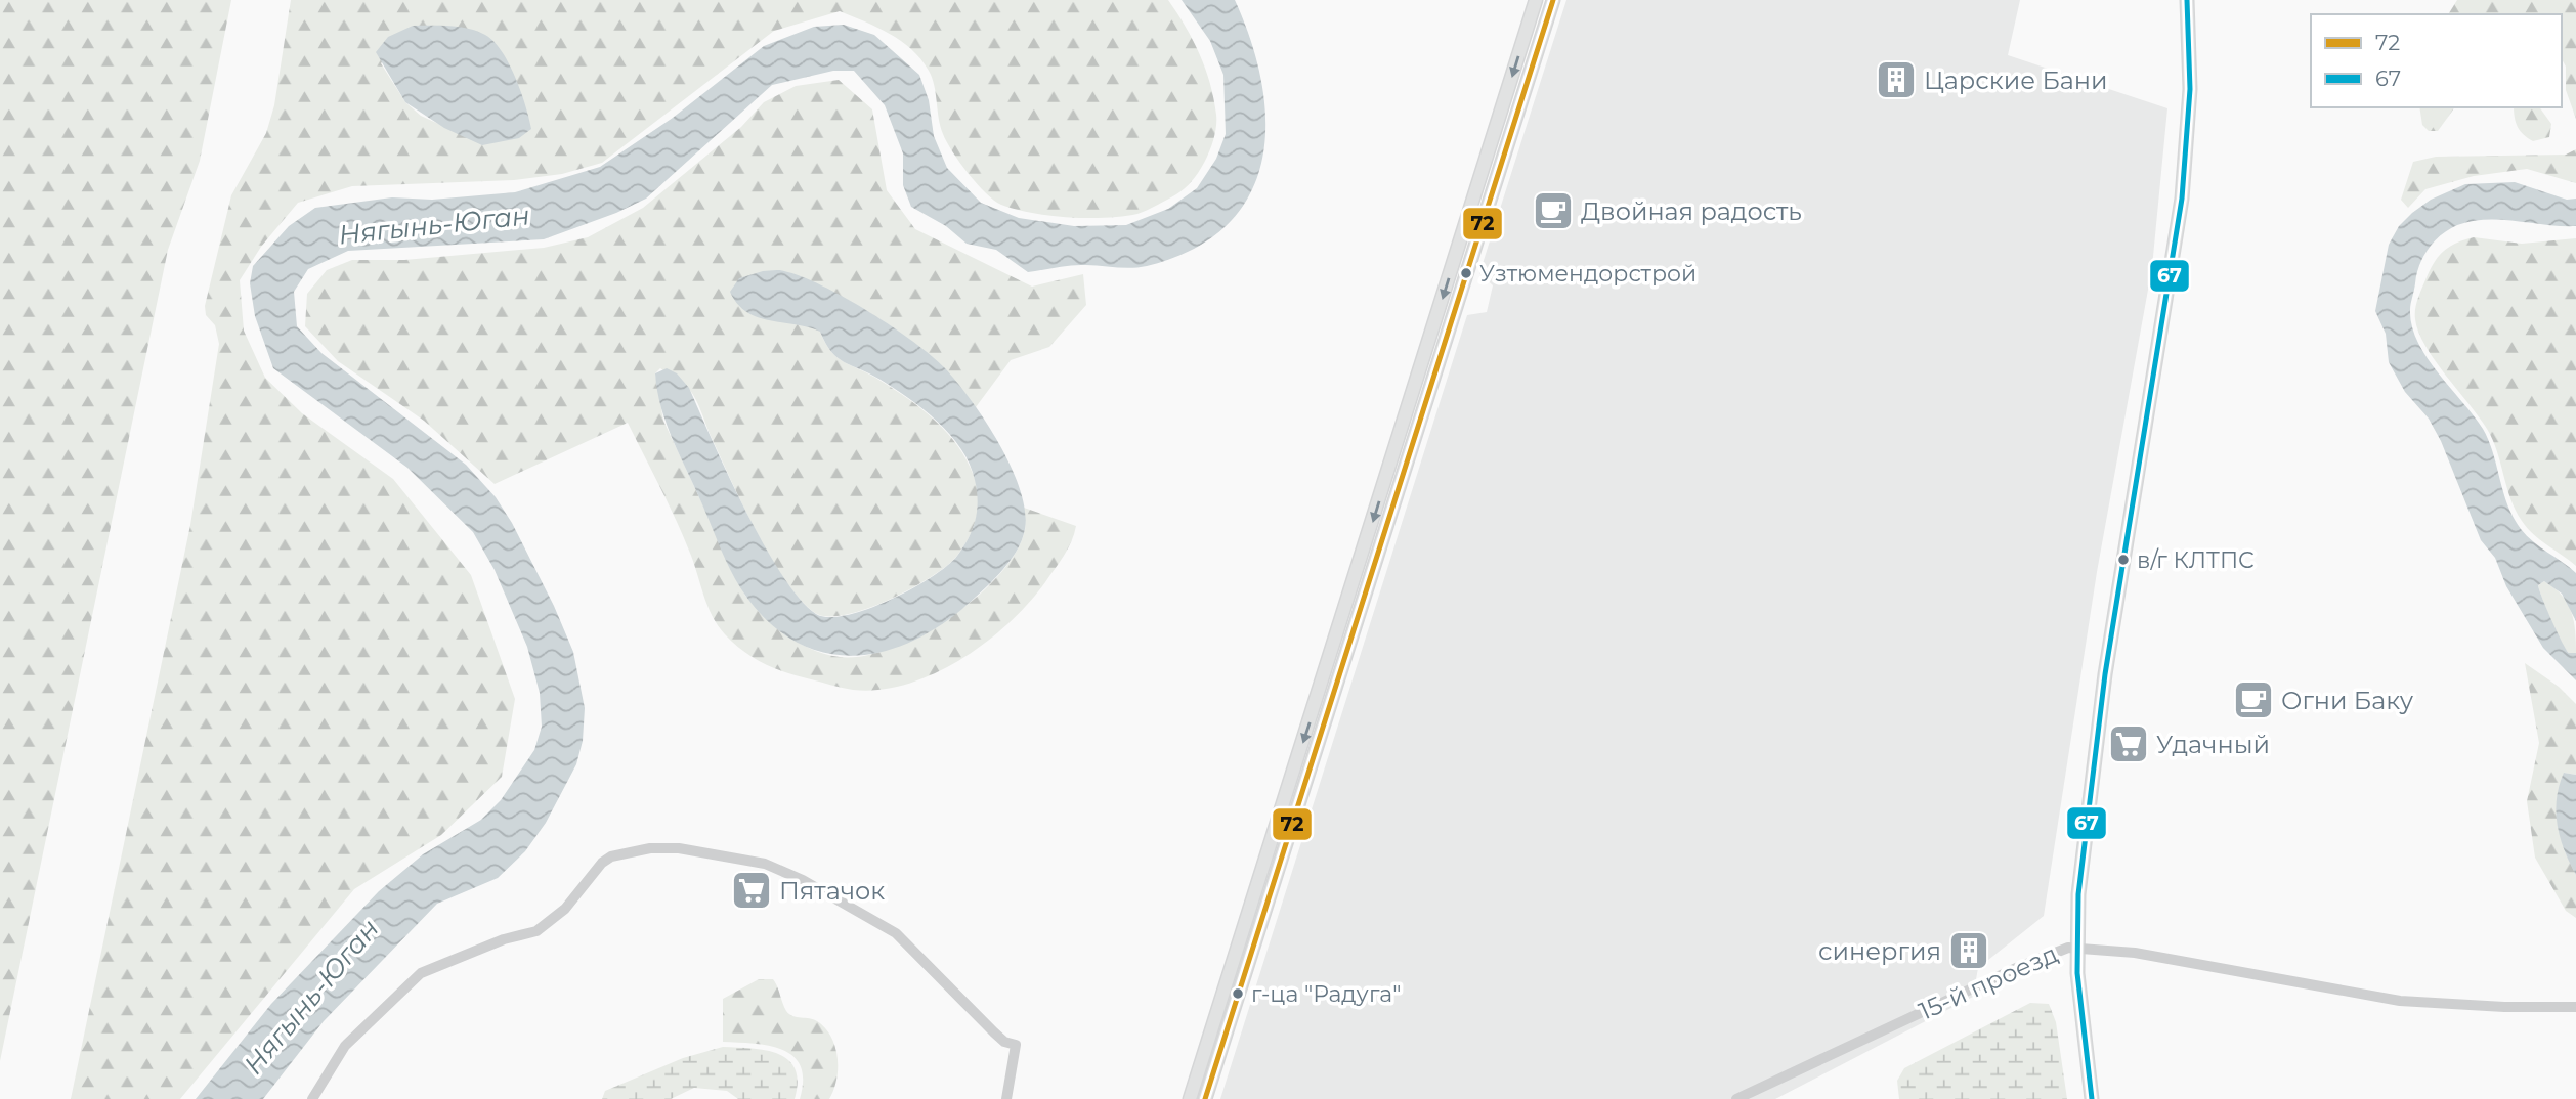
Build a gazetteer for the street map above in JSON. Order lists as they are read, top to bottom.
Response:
{
  "streets": {
    "main road": ["15-й проезд"]
  },
  "water": ["Нягынь-Юган"],
  "places": {
    "building": ["Царские Бани", "синергия"],
    "cafe": ["Двойная радость", "Огни Баку"],
    "other": ["Узтюмендорстрой", "в/г КЛТПС", "г-ца \"Радуга\""],
    "supermarket": ["Удачный", "Пятачок"]
  },
  "lines": ["transit line 72", "transit line 67"],
  "legend": ["72", "67"]
}
